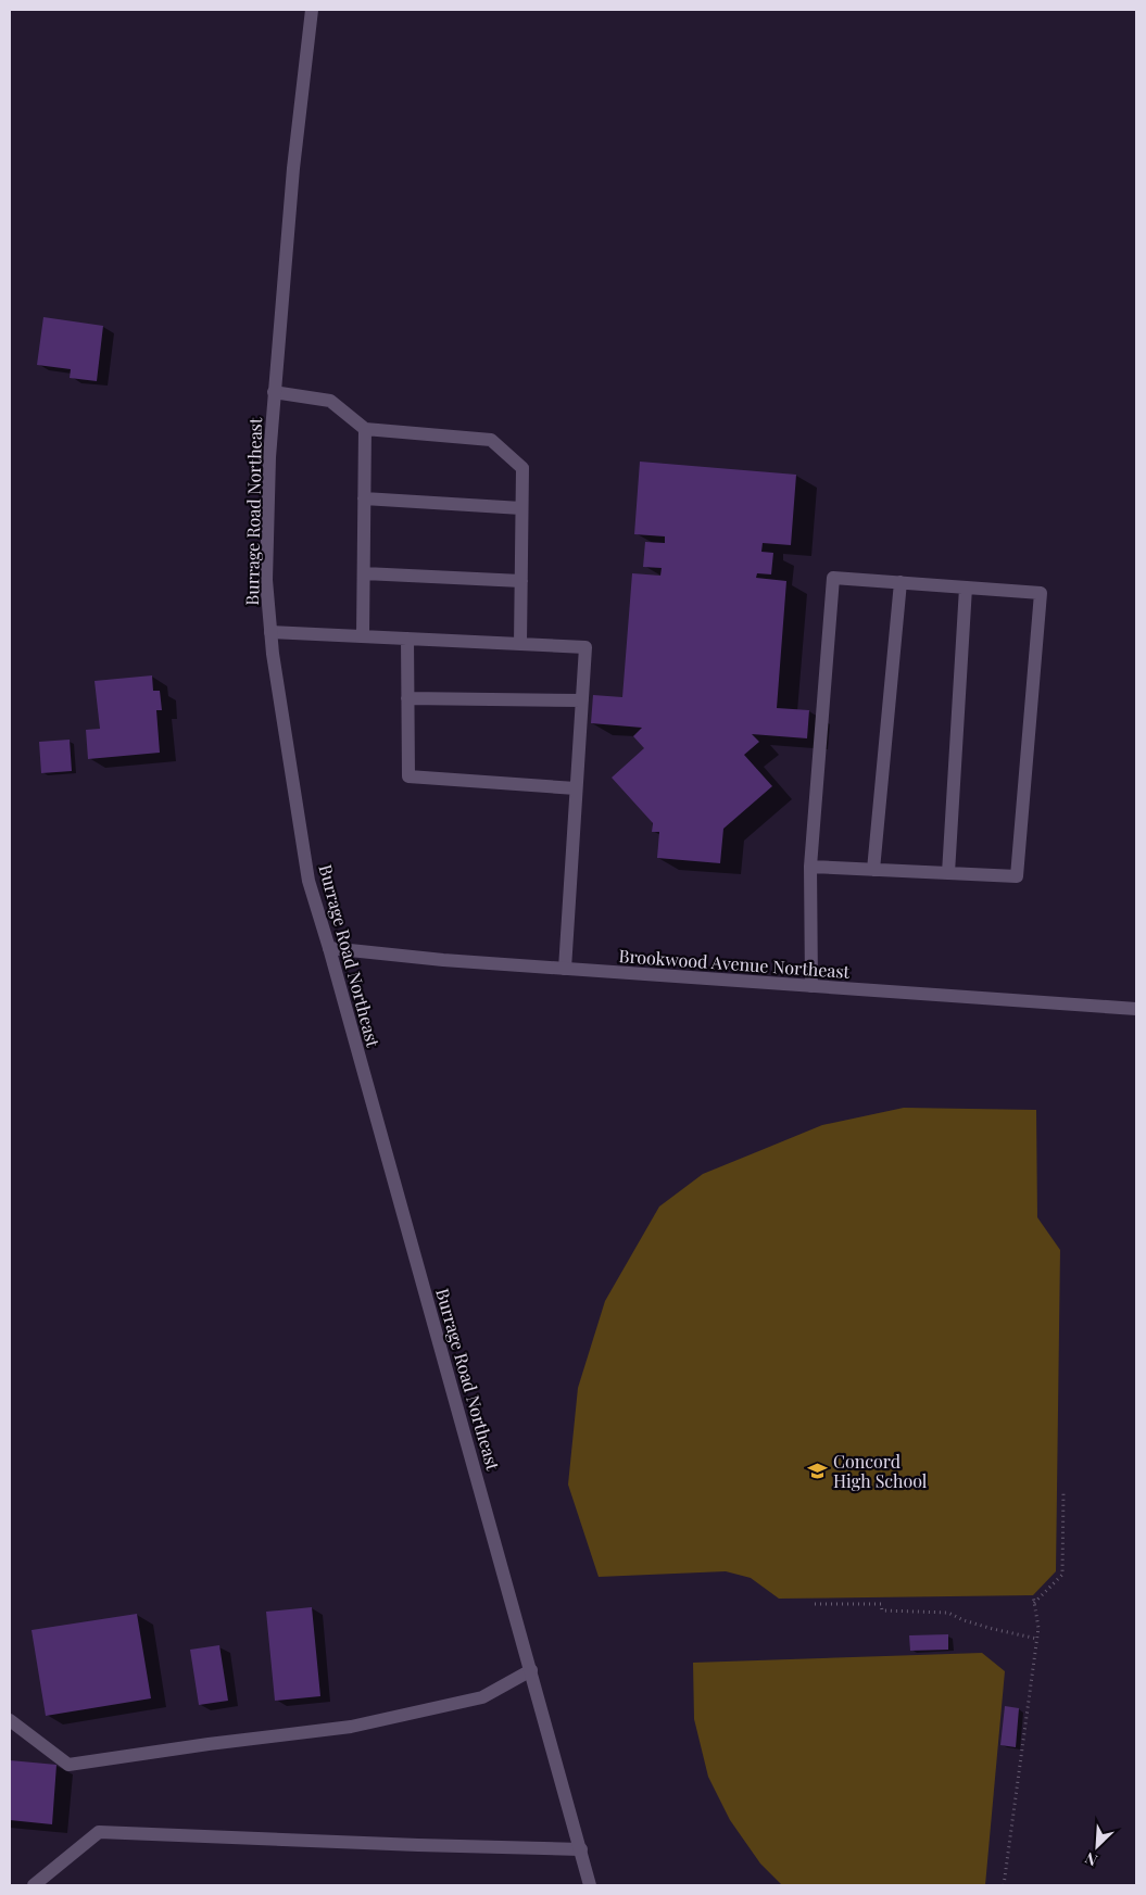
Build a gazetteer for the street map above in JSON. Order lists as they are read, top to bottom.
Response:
{
  "streets": {
    "street": ["Burrage Road Northeast", "Brookwood Avenue Northeast"]
  },
  "crossings": [
    ["Burrage Road Northeast", "Brookwood Avenue Northeast"]
  ],
  "places": {
    "school or university": ["Concord High School"]
  },
  "north": "bottom left"
}
